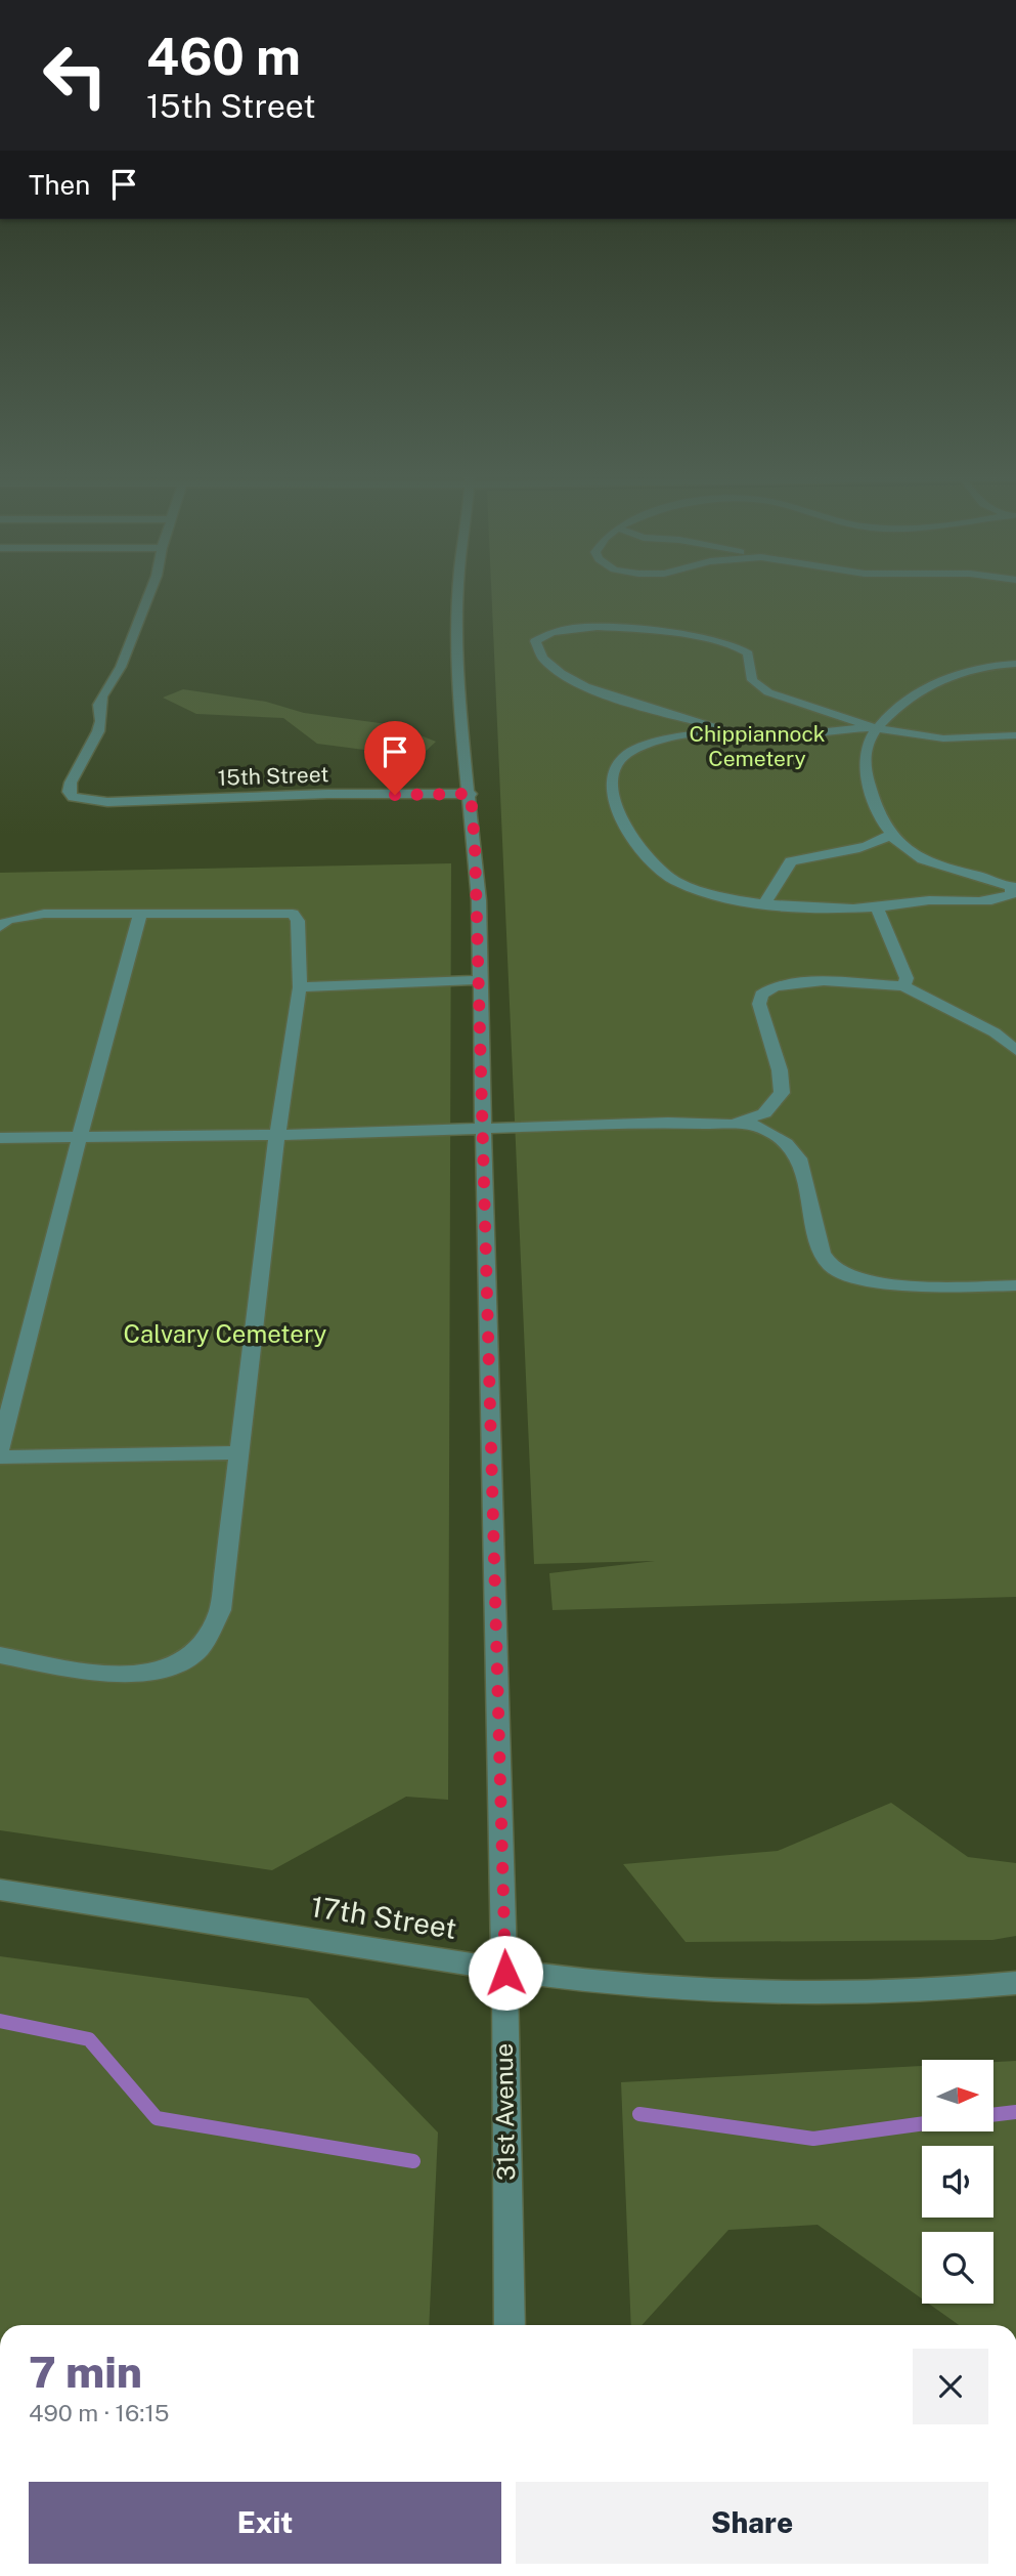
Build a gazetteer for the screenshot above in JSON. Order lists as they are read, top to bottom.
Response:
{
  "streets": {
    "street": ["15th Street", "17th Street", "31st Avenue"]
  },
  "crossings": [
    ["15th Street", "31st Avenue"],
    ["17th Street", "31st Avenue"]
  ],
  "parks": ["Chippiannock Cemetery", "Calvary Cemetery"],
  "north": "right",
  "page": {
    "turn": ["460 m", "15th Street"],
    "then": "Then",
    "heading": ["7 min", "490 m · 16:15"],
    "buttons": ["Exit", "Share"]
  }
}
